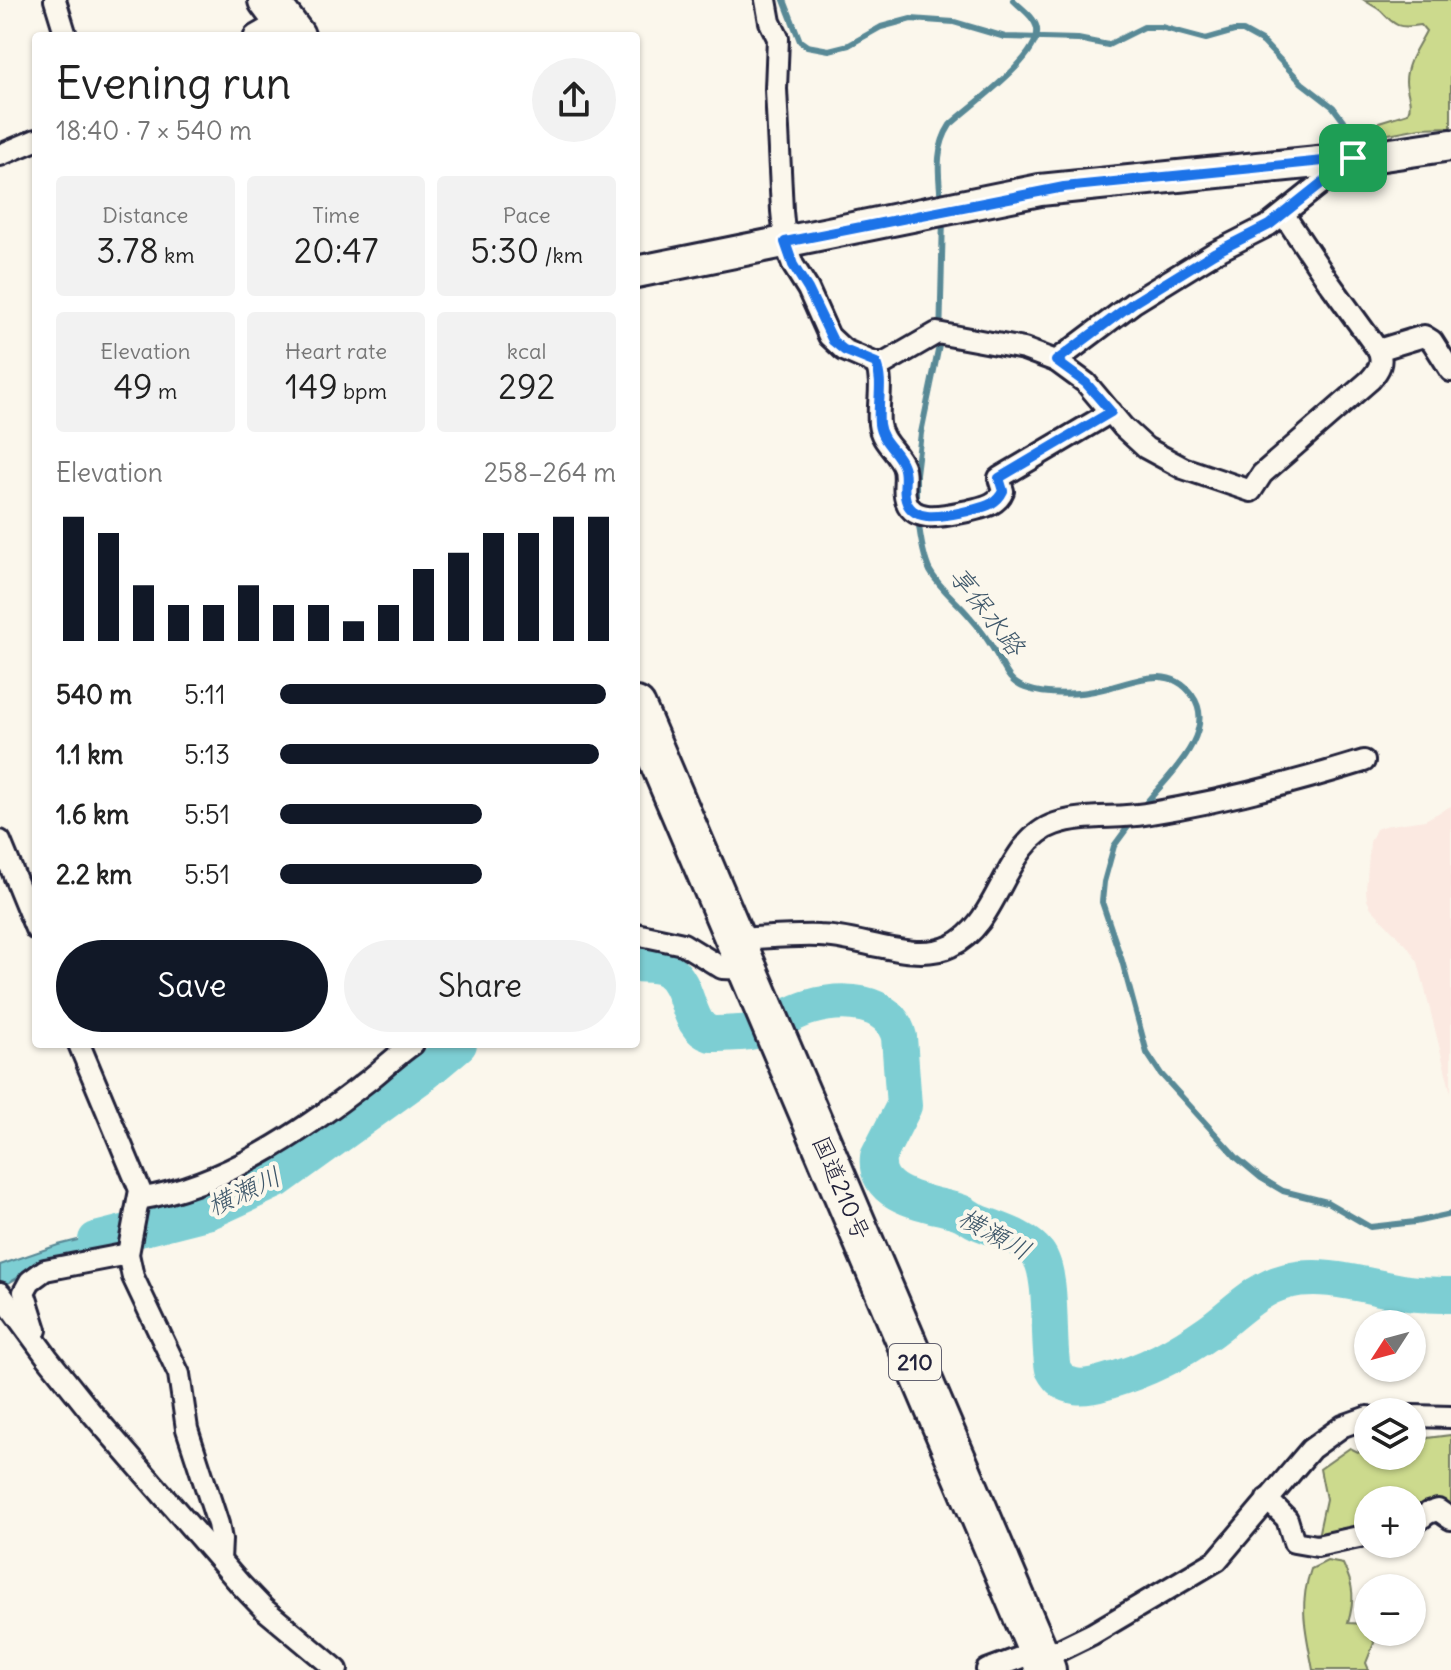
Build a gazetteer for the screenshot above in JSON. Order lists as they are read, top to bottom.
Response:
{
  "streets": {
    "highway": ["国道210号", "210"]
  },
  "water": ["享保水路", "横瀬川"],
  "north": "bottom left",
  "page": {
    "heading": ["Evening run", "18:40 · 7 × 540 m"],
    "stats": [
      ["Distance", "3.78 km"],
      ["Time", "20:47"],
      ["Pace", "5:30 /km"],
      ["Elevation", "49 m"],
      ["Heart rate", "149 bpm"],
      ["kcal", "292"]
    ],
    "chart": ["Elevation", "258–264 m"],
    "list": [
      {
        "name": "540 m",
        "note": "5:11"
      },
      {
        "name": "1.1 km",
        "note": "5:13"
      },
      {
        "name": "1.6 km",
        "note": "5:51"
      },
      {
        "name": "2.2 km",
        "note": "5:51"
      }
    ],
    "buttons": ["Save", "Share"],
    "map_buttons": ["+", "−"]
  }
}
